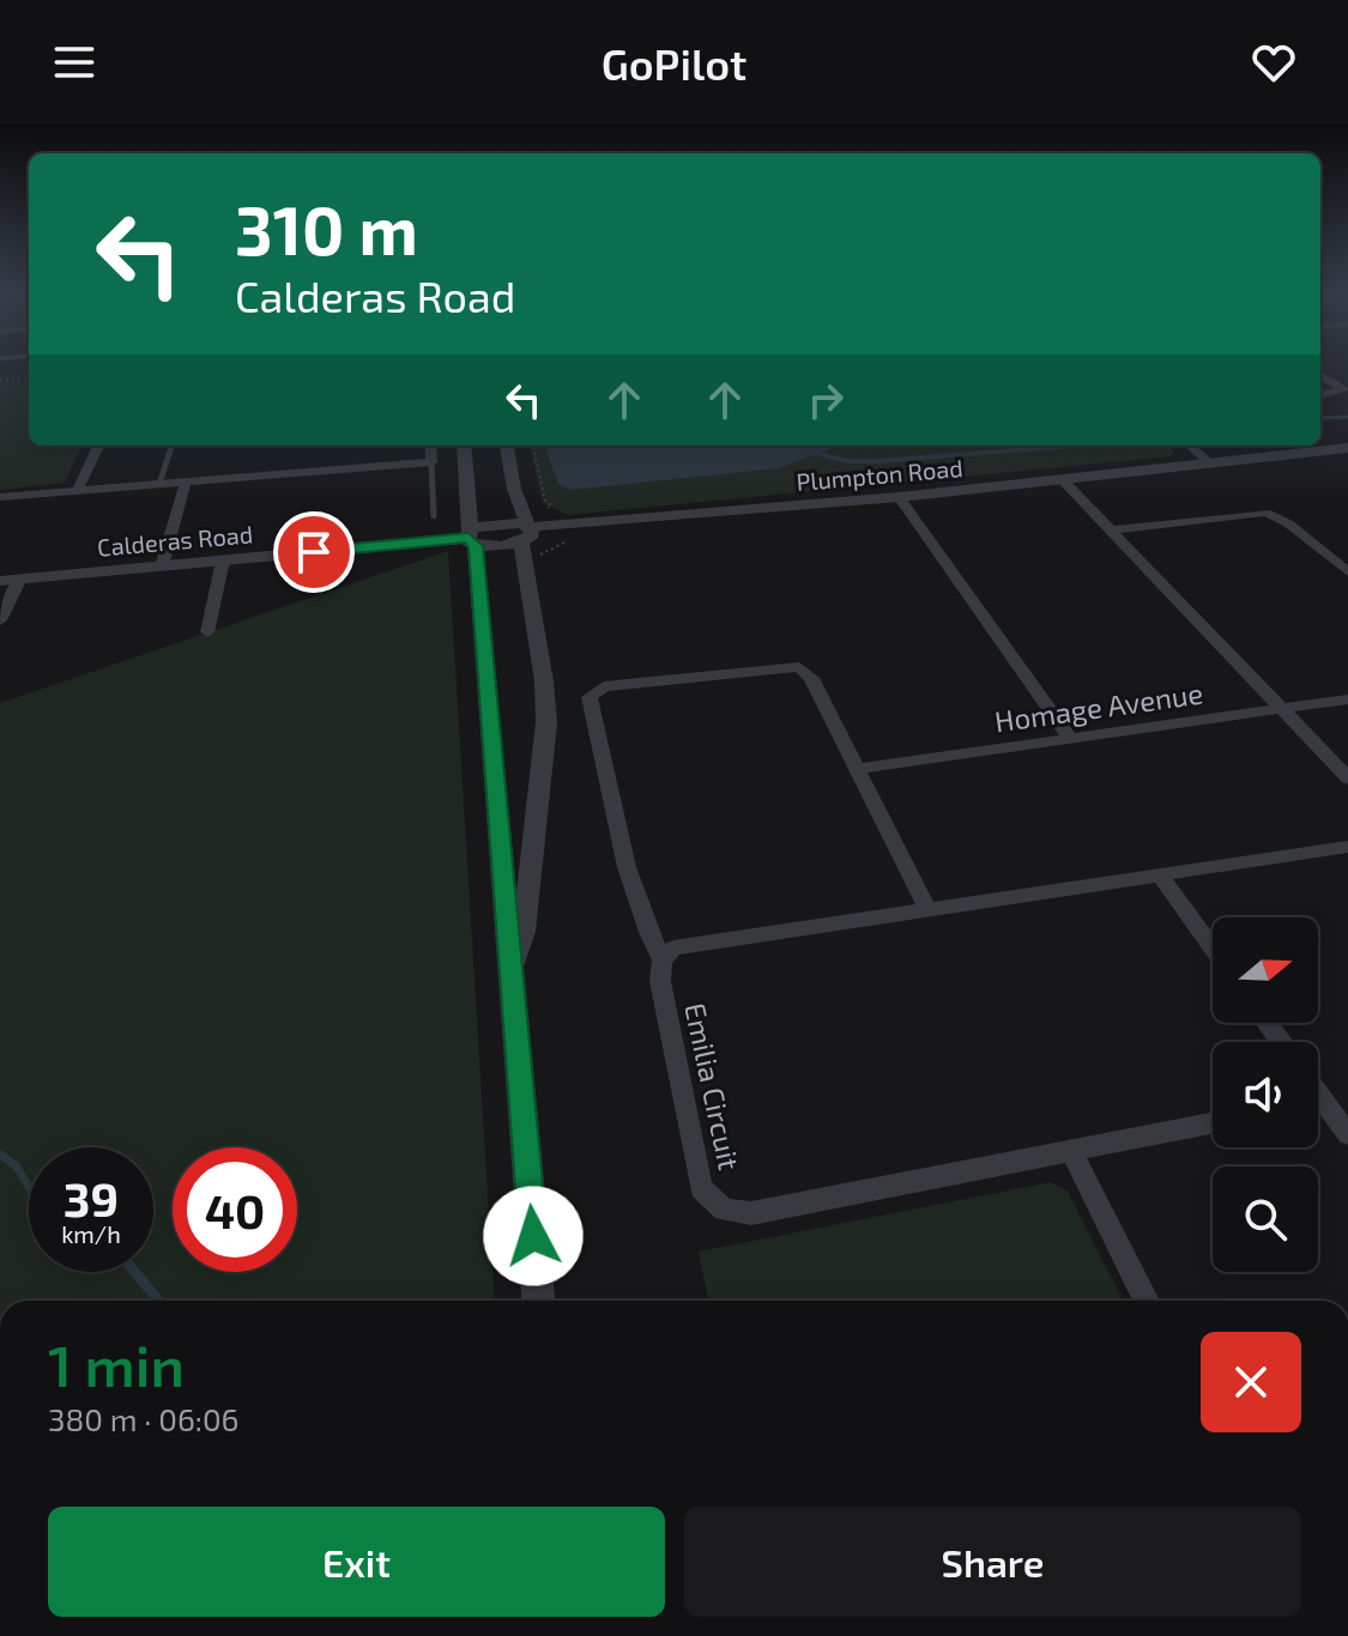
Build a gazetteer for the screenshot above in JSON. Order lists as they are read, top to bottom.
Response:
{
  "streets": {
    "street": [
      "Plumpton Road",
      "Calderas Road",
      "Homage Avenue",
      "Emilia Circuit"
    ]
  },
  "crossings": [
    ["Plumpton Road", "Calderas Road"]
  ],
  "north": "right",
  "page": {
    "header": "GoPilot",
    "turn": ["310 m", "Calderas Road"],
    "speed": "39 km/h",
    "limit": "40",
    "heading": ["1 min", "380 m · 06:06"],
    "buttons": ["Exit", "Share"]
  }
}
